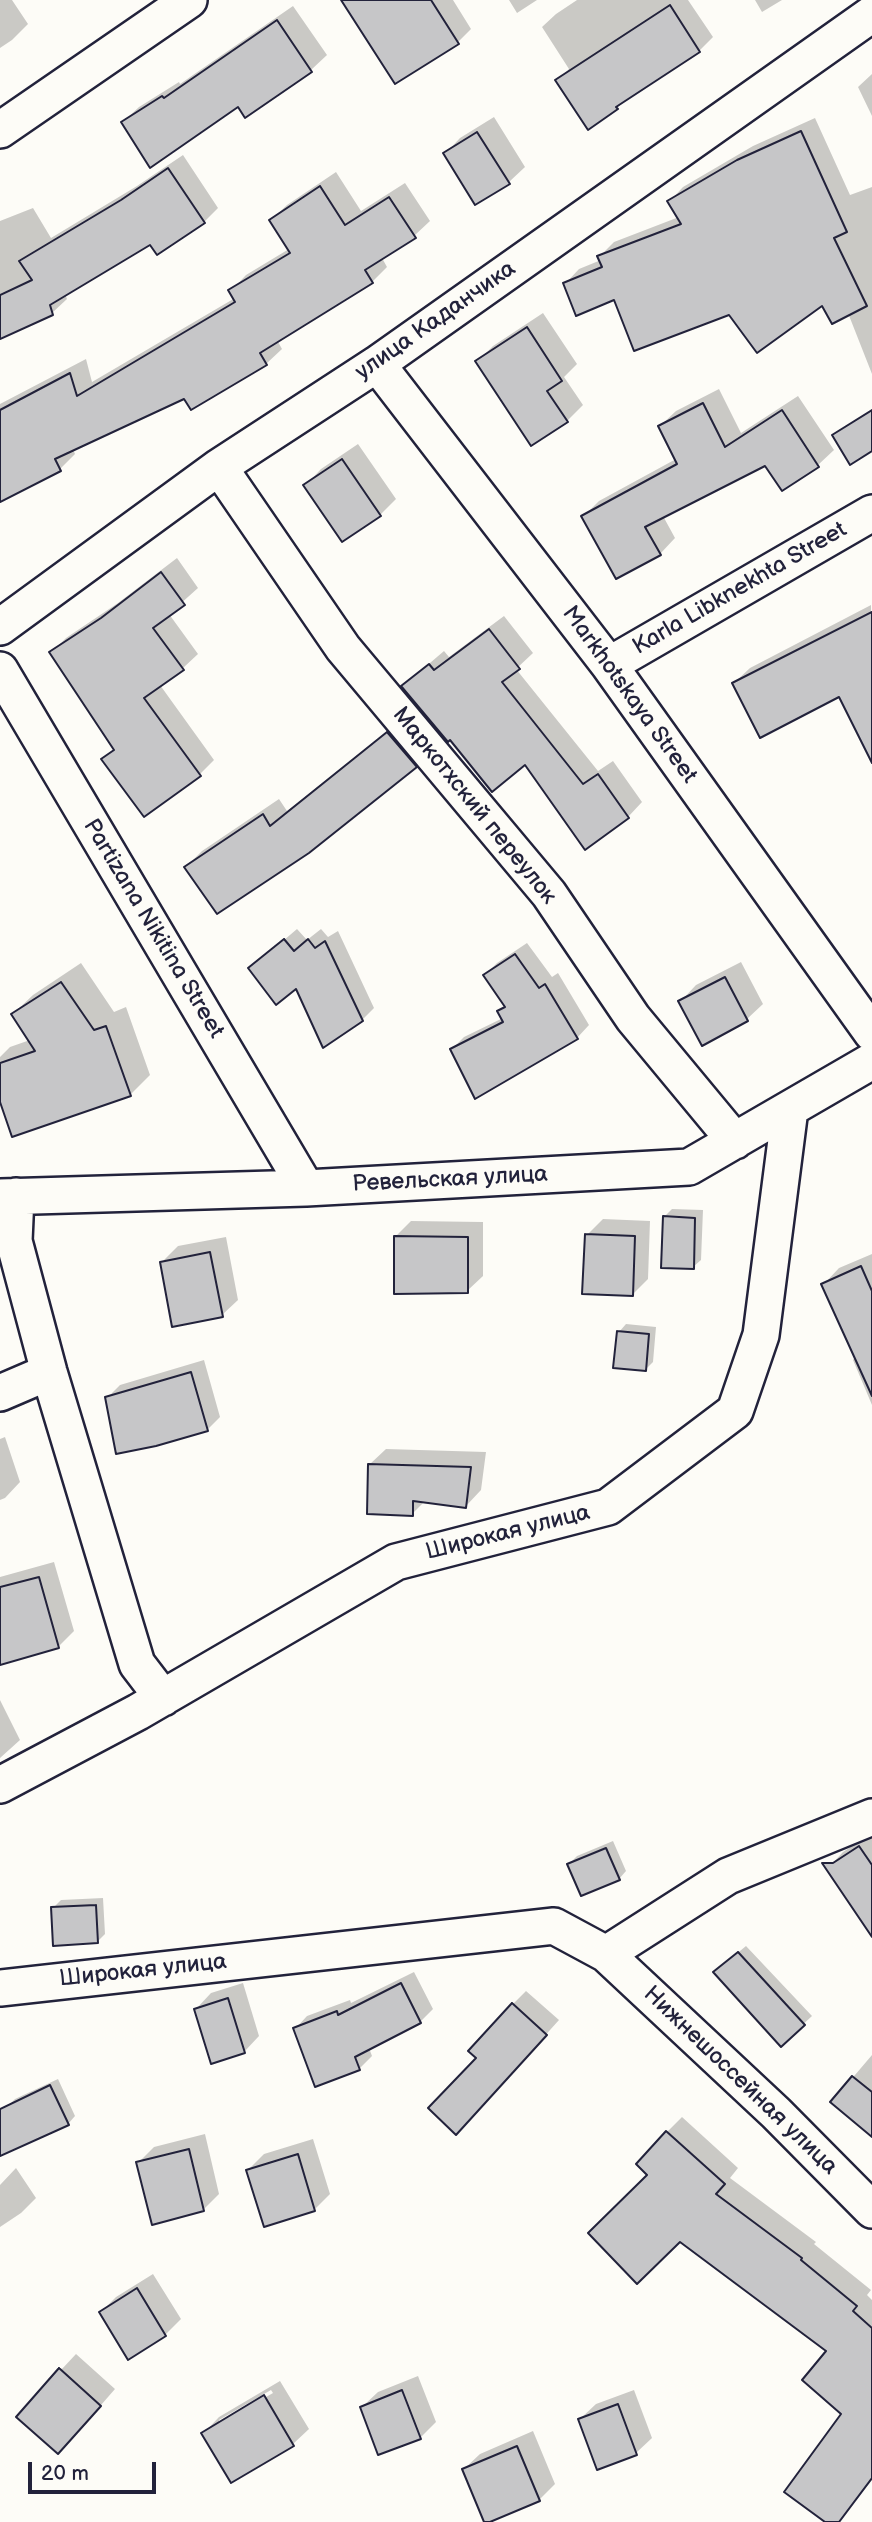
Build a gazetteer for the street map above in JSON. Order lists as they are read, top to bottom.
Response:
{
  "streets": {
    "street": [
      "улица Каданчика",
      "Karla Libknekhta Street",
      "Markhotskaya Street",
      "Маркотхский переулок",
      "Partizana Nikitina Street",
      "Ревельская улица",
      "Широкая улица",
      "Нижнешоссейная улица"
    ]
  },
  "crossings": [
    ["улица Каданчика", "Markhotskaya Street"],
    ["улица Каданчика", "Маркотхский переулок"],
    ["Karla Libknekhta Street", "Markhotskaya Street"],
    ["Маркотхский переулок", "Ревельская улица"],
    ["Partizana Nikitina Street", "Ревельская улица"],
    ["Ревельская улица", "Широкая улица"],
    ["Широкая улица", "Нижнешоссейная улица"]
  ],
  "scale_bar": "20 m"
}
